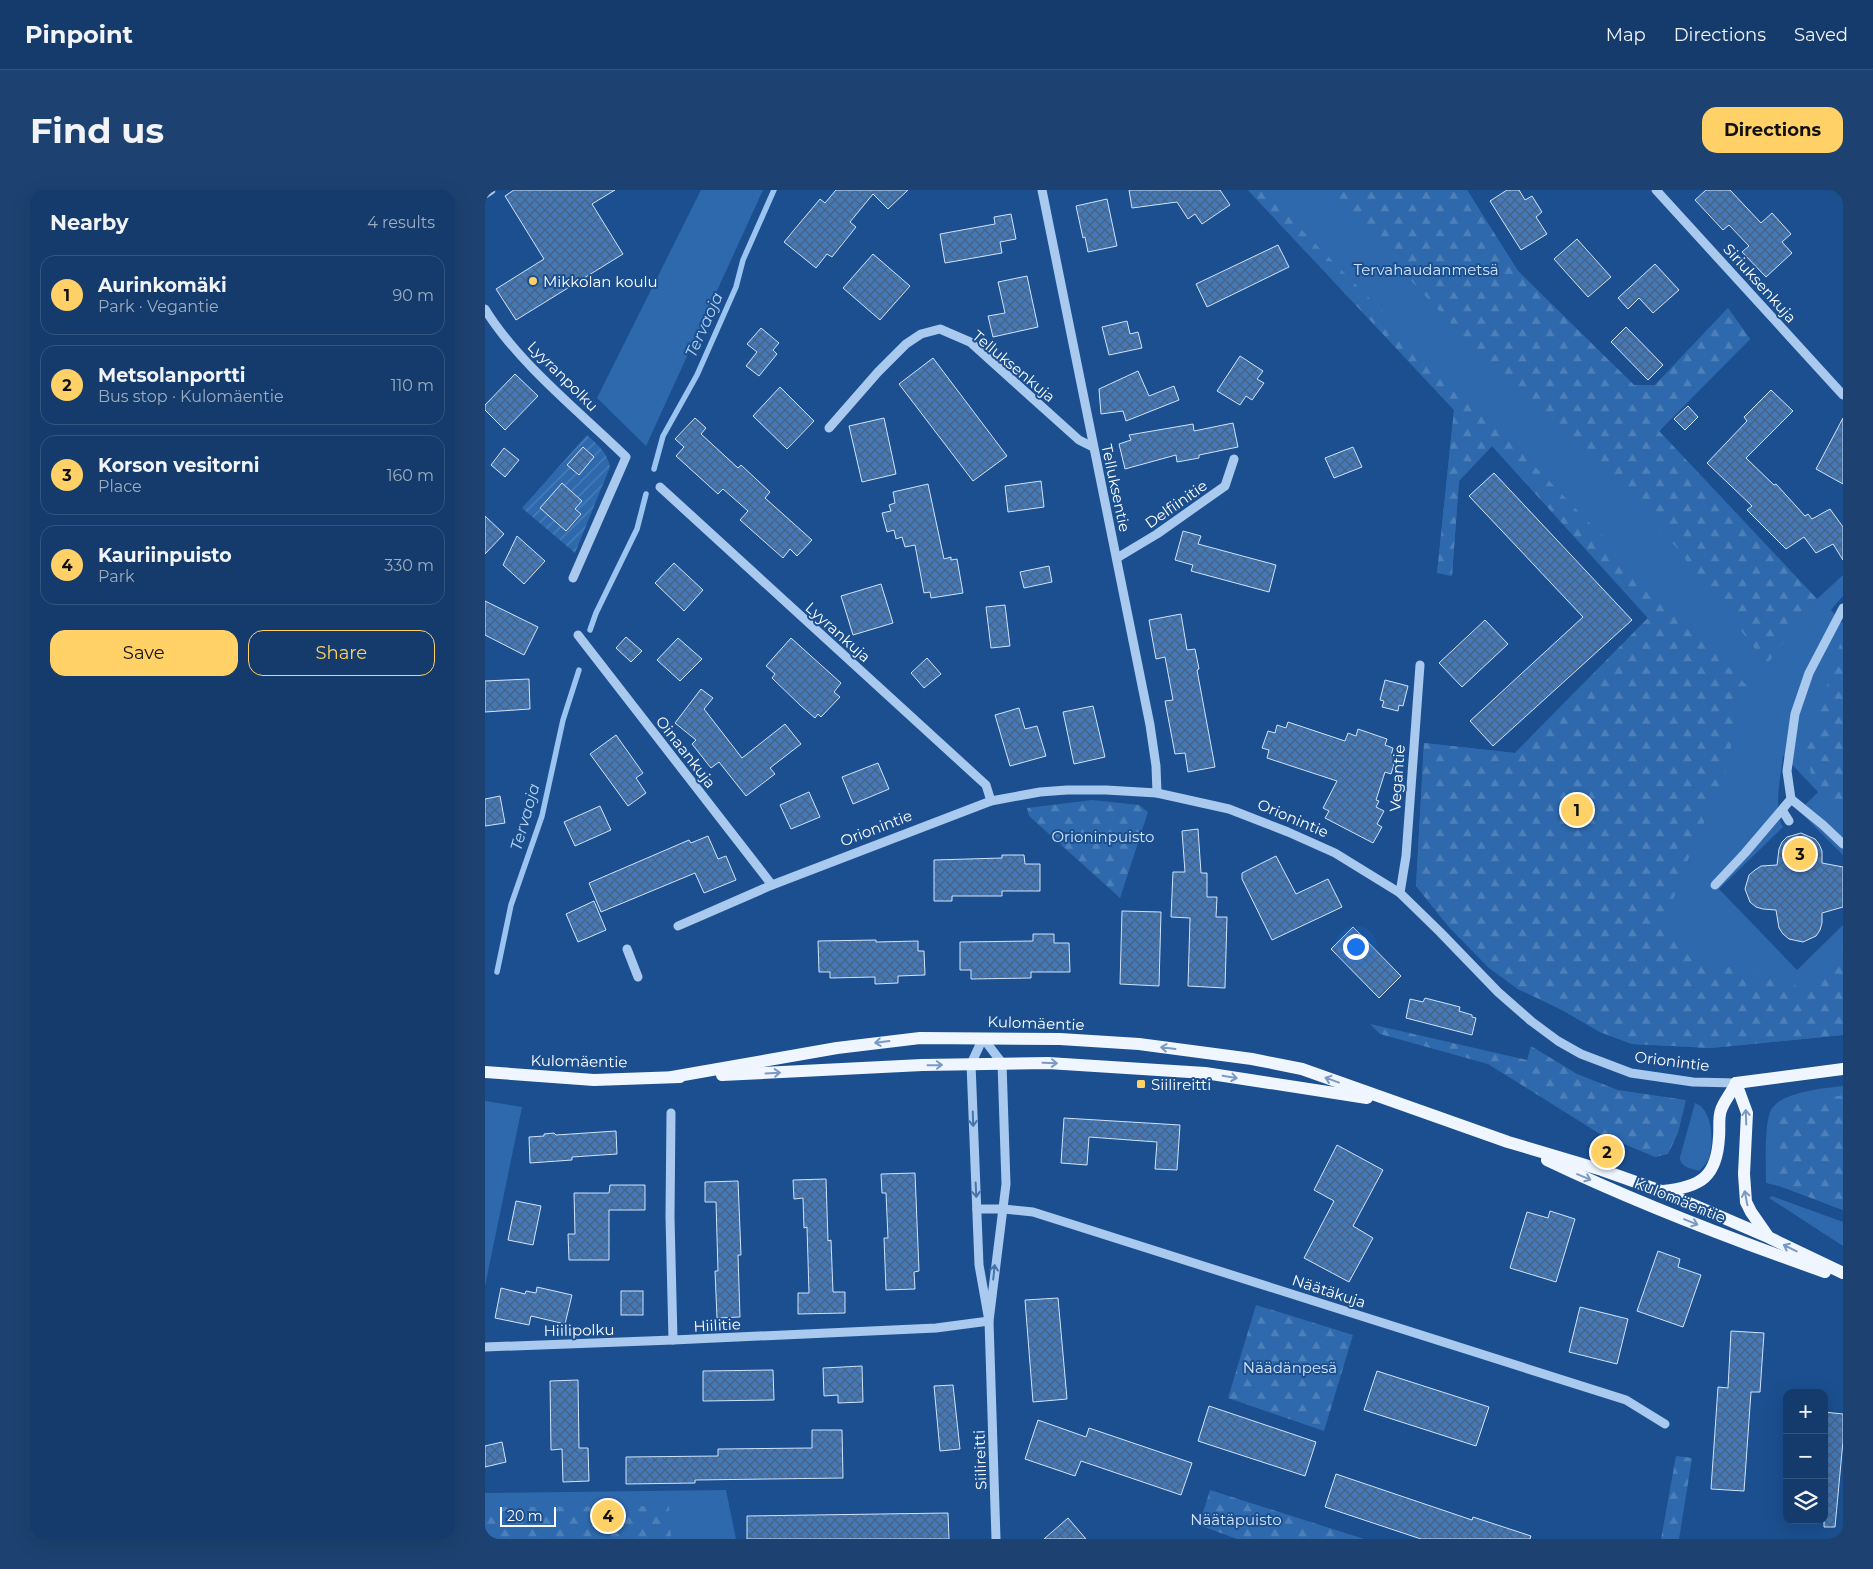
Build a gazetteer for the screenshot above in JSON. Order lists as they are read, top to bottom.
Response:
{
  "streets": {
    "main road": ["Orionintie", "Kulomäentie"],
    "street": [
      "Siriuksenkuja",
      "Telluksenkuja",
      "Lyyranpolku",
      "Telluksentie",
      "Delfiinitie",
      "Lyyrankuja",
      "Oinaankuja",
      "Vegantie",
      "Näätäkuja",
      "Hiilitie",
      "Hiilipolku",
      "Siilireitti"
    ]
  },
  "crossings": [
    ["Telluksenkuja", "Telluksentie"],
    ["Telluksentie", "Delfiinitie"],
    ["Telluksentie", "Orionintie"],
    ["Lyyrankuja", "Orionintie"],
    ["Oinaankuja", "Orionintie"],
    ["Vegantie", "Orionintie"],
    ["Kulomäentie", "Siilireitti"],
    ["Näätäkuja", "Siilireitti"],
    ["Hiilitie", "Hiilipolku"],
    ["Hiilitie", "Siilireitti"]
  ],
  "water": ["Tervaoja"],
  "parks": [
    "Tervahaudanmetsä",
    "Orioninpuisto",
    "Näädänpesä",
    "Näätäpuisto"
  ],
  "places": {
    "other": ["Mikkolan koulu"],
    "transit": ["Siilireitti"]
  },
  "scale_bar": "20 m",
  "page": {
    "header": "Pinpoint",
    "nav": ["Map", "Directions", "Saved"],
    "buttons": [
      "Directions",
      ["Save", "Share"]
    ],
    "title": "Find us",
    "heading": ["Nearby", "4 results"],
    "list": [
      {
        "mark": "1",
        "name": "Aurinkomäki",
        "note": "Park · Vegantie",
        "value": "90 m"
      },
      {
        "mark": "2",
        "name": "Metsolanportti",
        "note": "Bus stop · Kulomäentie",
        "value": "110 m"
      },
      {
        "mark": "3",
        "name": "Korson vesitorni",
        "note": "Place",
        "value": "160 m"
      },
      {
        "mark": "4",
        "name": "Kauriinpuisto",
        "note": "Park",
        "value": "330 m"
      }
    ],
    "pins": [
      "1",
      "3",
      "2",
      "4"
    ],
    "map_buttons": ["+", "−"],
    "scale": "20 m"
  }
}
